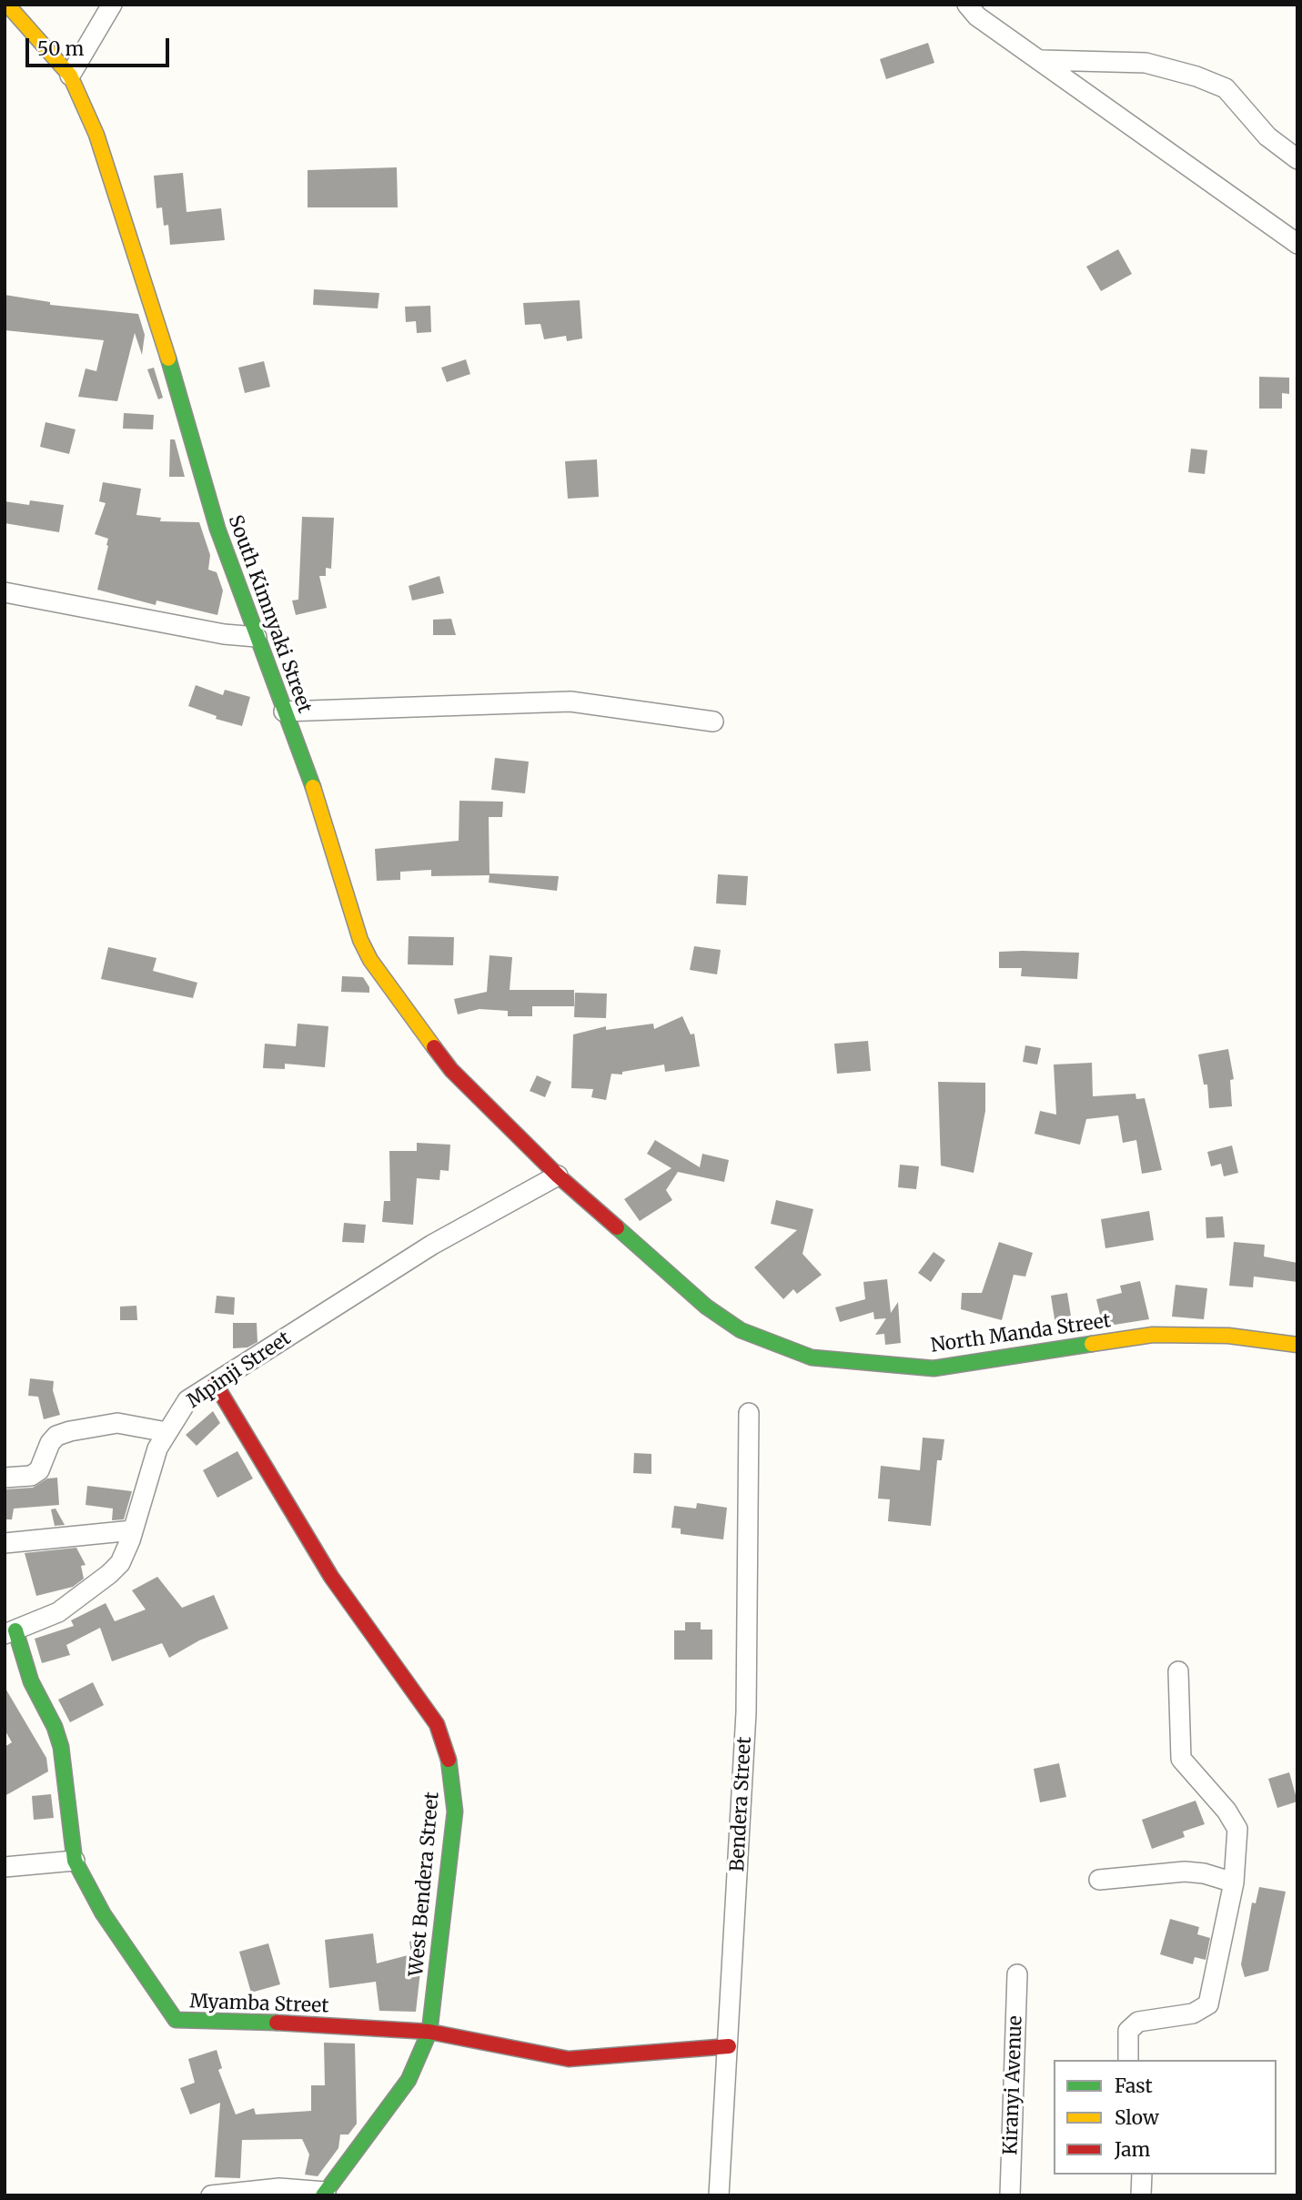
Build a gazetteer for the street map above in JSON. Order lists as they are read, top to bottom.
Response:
{
  "streets": {
    "street": [
      "South Kimnyaki Street",
      "North Manda Street",
      "Mpinji Street",
      "Bendera Street",
      "West Bendera Street",
      "Myamba Street",
      "Kiranyi Avenue"
    ]
  },
  "crossings": [
    ["South Kimnyaki Street", "North Manda Street"],
    ["South Kimnyaki Street", "Mpinji Street"],
    ["Mpinji Street", "West Bendera Street"],
    ["Mpinji Street", "Myamba Street"],
    ["Bendera Street", "Myamba Street"],
    ["West Bendera Street", "Myamba Street"]
  ],
  "legend": ["Fast", "Slow", "Jam"],
  "scale_bar": "50 m"
}
